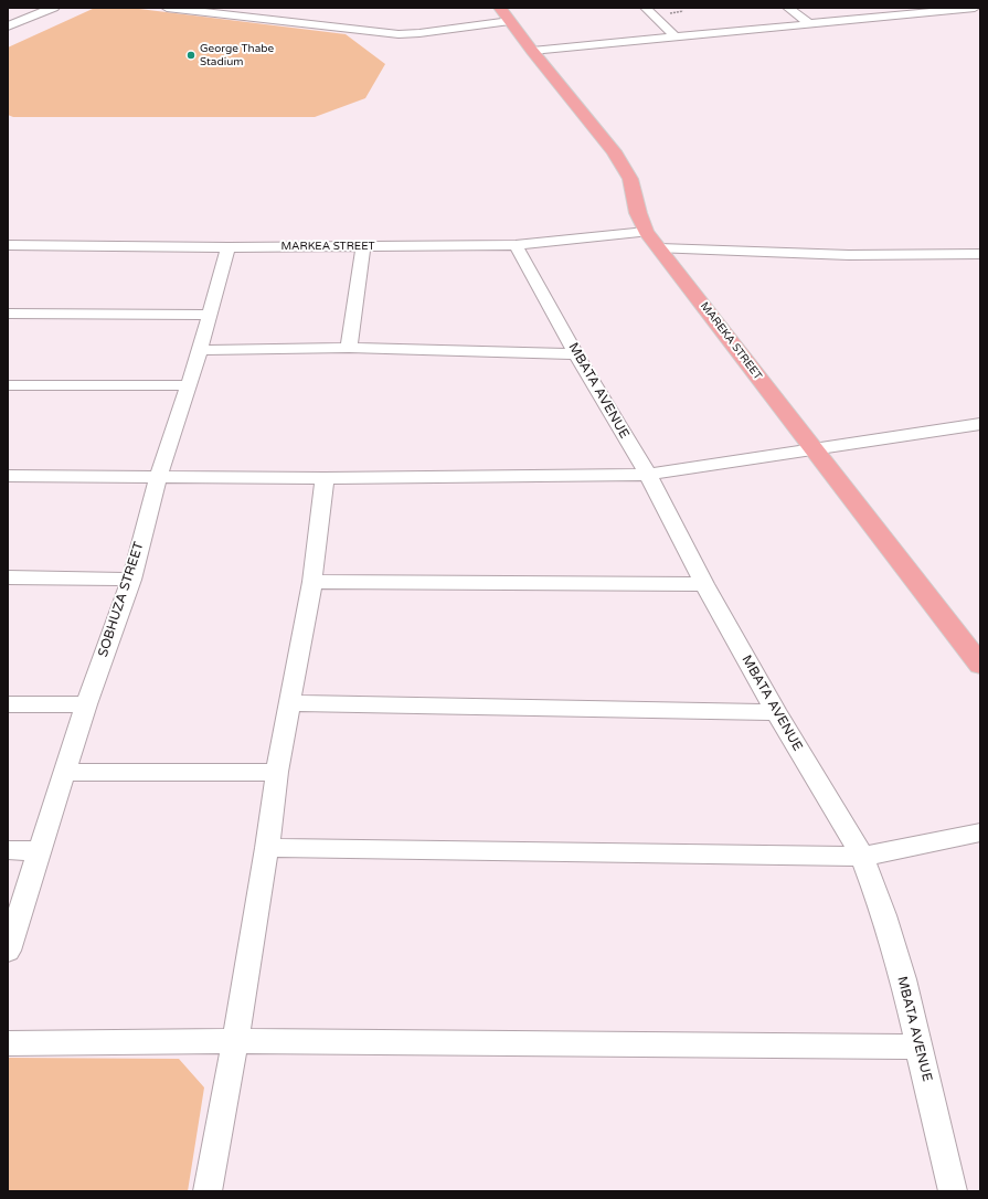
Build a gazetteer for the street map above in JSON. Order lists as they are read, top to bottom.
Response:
{
  "streets": {
    "main road": ["MAREKA STREET"],
    "street": ["MARKEA STREET", "MBATA AVENUE", "SOBHUZA STREET"]
  },
  "crossings": [
    ["MARKEA STREET", "MAREKA STREET"],
    ["MARKEA STREET", "MBATA AVENUE"],
    ["MARKEA STREET", "SOBHUZA STREET"]
  ],
  "places": ["George Thabe Stadium"]
}
